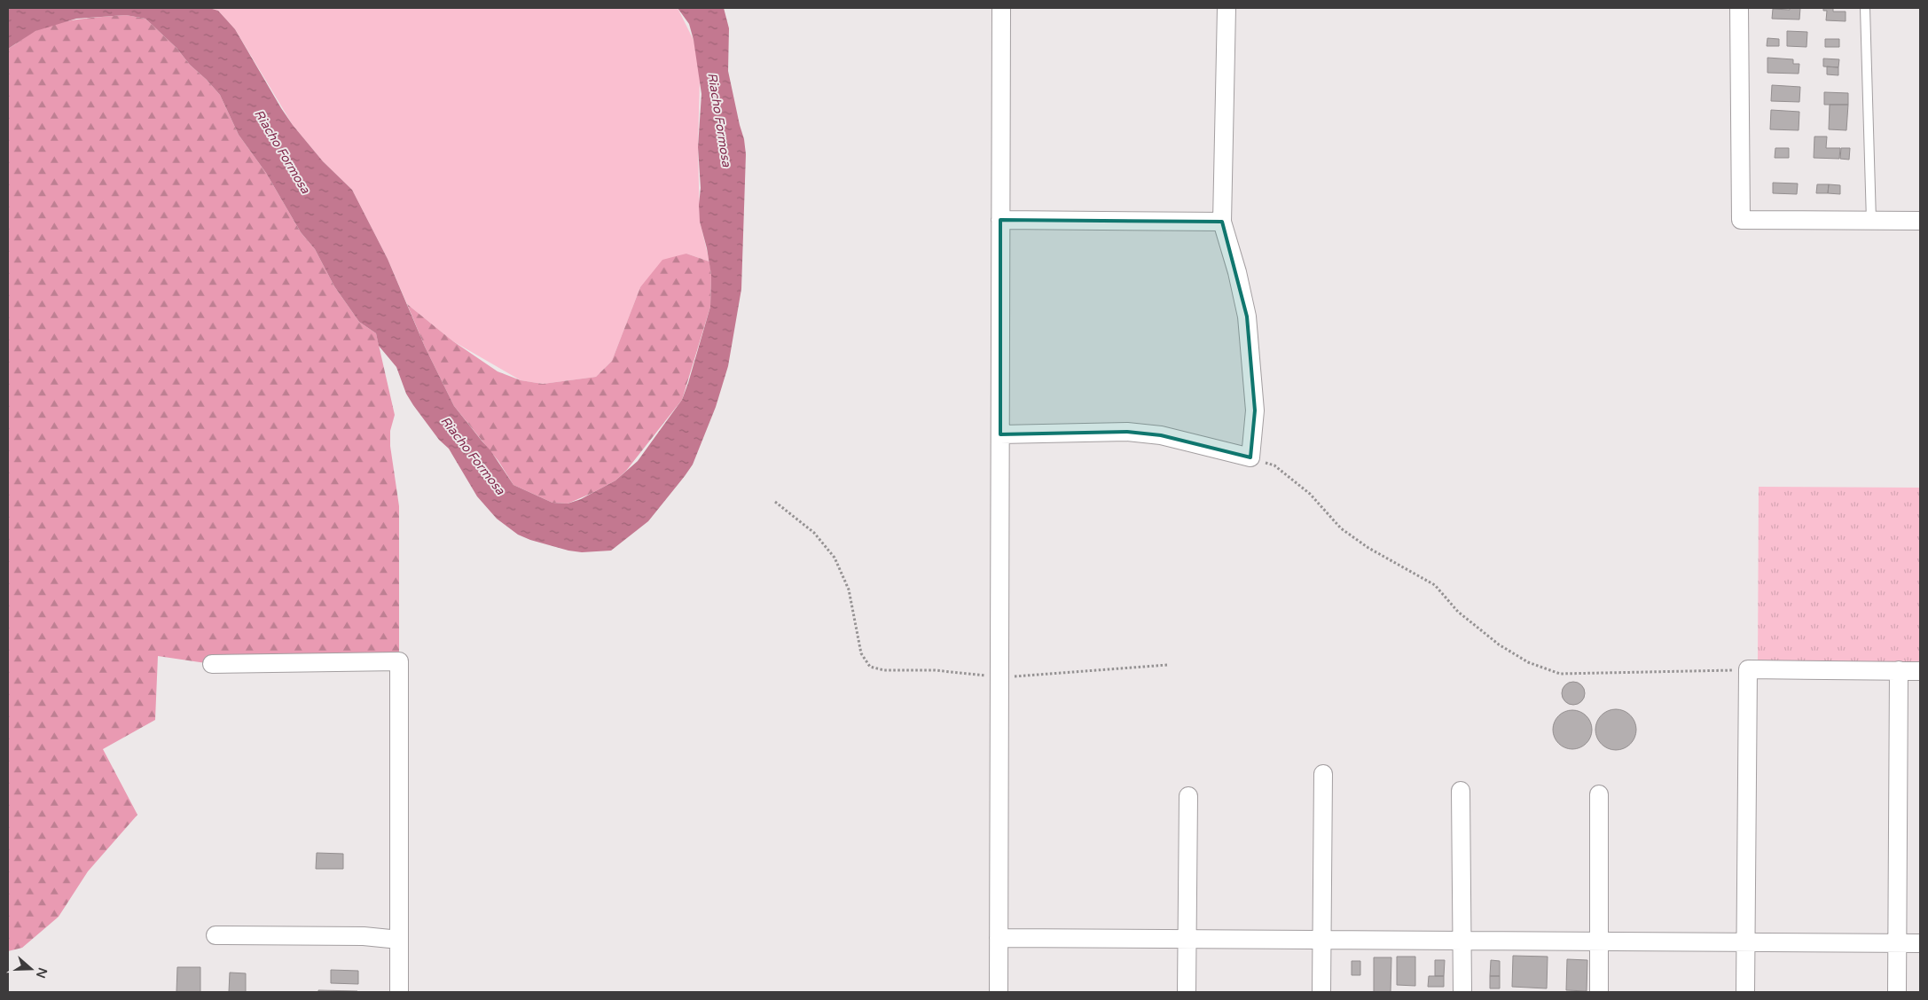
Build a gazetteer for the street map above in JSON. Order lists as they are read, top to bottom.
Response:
{
  "water": ["Riacho Formosa"],
  "north": "right"
}
